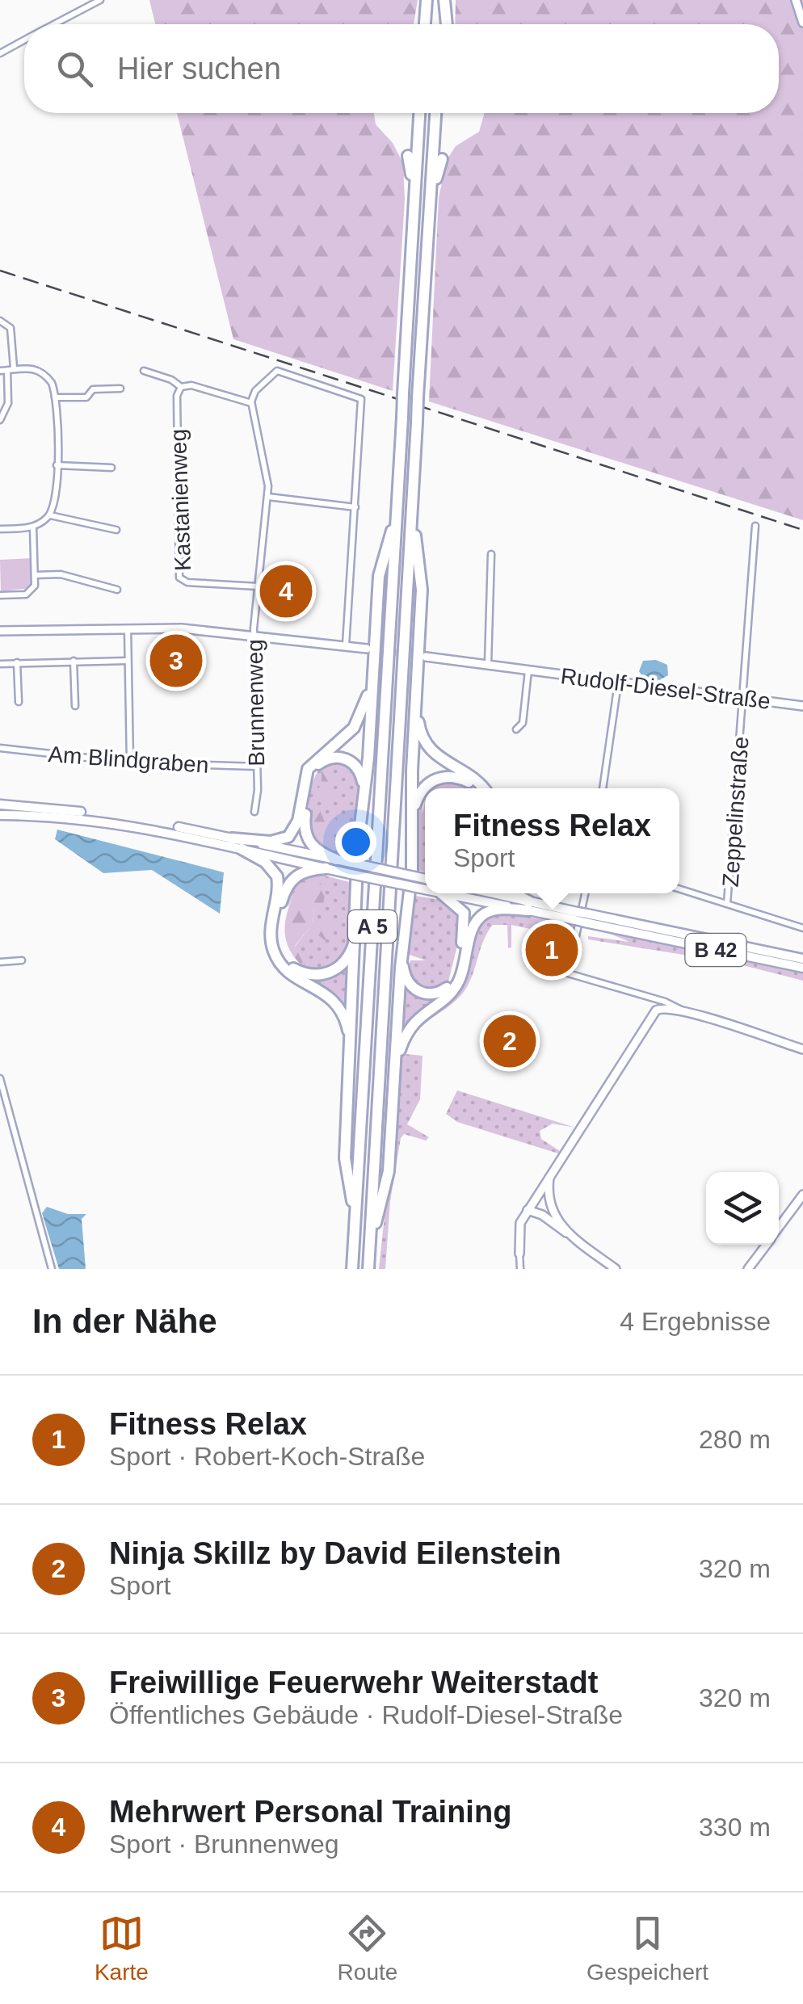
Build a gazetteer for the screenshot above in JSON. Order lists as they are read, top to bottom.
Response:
{
  "streets": {
    "highway": ["A 5"],
    "main road": ["B 42"],
    "street": [
      "Kastanienweg",
      "Rudolf-Diesel-Straße",
      "Brunnenweg",
      "Am Blindgraben",
      "Zeppelinstraße"
    ]
  },
  "crossings": [
    ["Kastanienweg", "Brunnenweg"],
    ["Rudolf-Diesel-Straße", "Zeppelinstraße"],
    ["Brunnenweg", "Am Blindgraben"]
  ],
  "page": {
    "search": "Hier suchen",
    "pins": [
      "4",
      "3",
      "1",
      "2"
    ],
    "popup": ["Fitness Relax", "Sport"],
    "heading": ["In der Nähe", "4 Ergebnisse"],
    "list": [
      {
        "mark": "1",
        "name": "Fitness Relax",
        "note": "Sport · Robert-Koch-Straße",
        "value": "280 m"
      },
      {
        "mark": "2",
        "name": "Ninja Skillz by David Eilenstein",
        "note": "Sport",
        "value": "320 m"
      },
      {
        "mark": "3",
        "name": "Freiwillige Feuerwehr Weiterstadt",
        "note": "Öffentliches Gebäude · Rudolf-Diesel-Straße",
        "value": "320 m"
      },
      {
        "mark": "4",
        "name": "Mehrwert Personal Training",
        "note": "Sport · Brunnenweg",
        "value": "330 m"
      }
    ],
    "nav": ["Karte", "Route", "Gespeichert"]
  }
}
